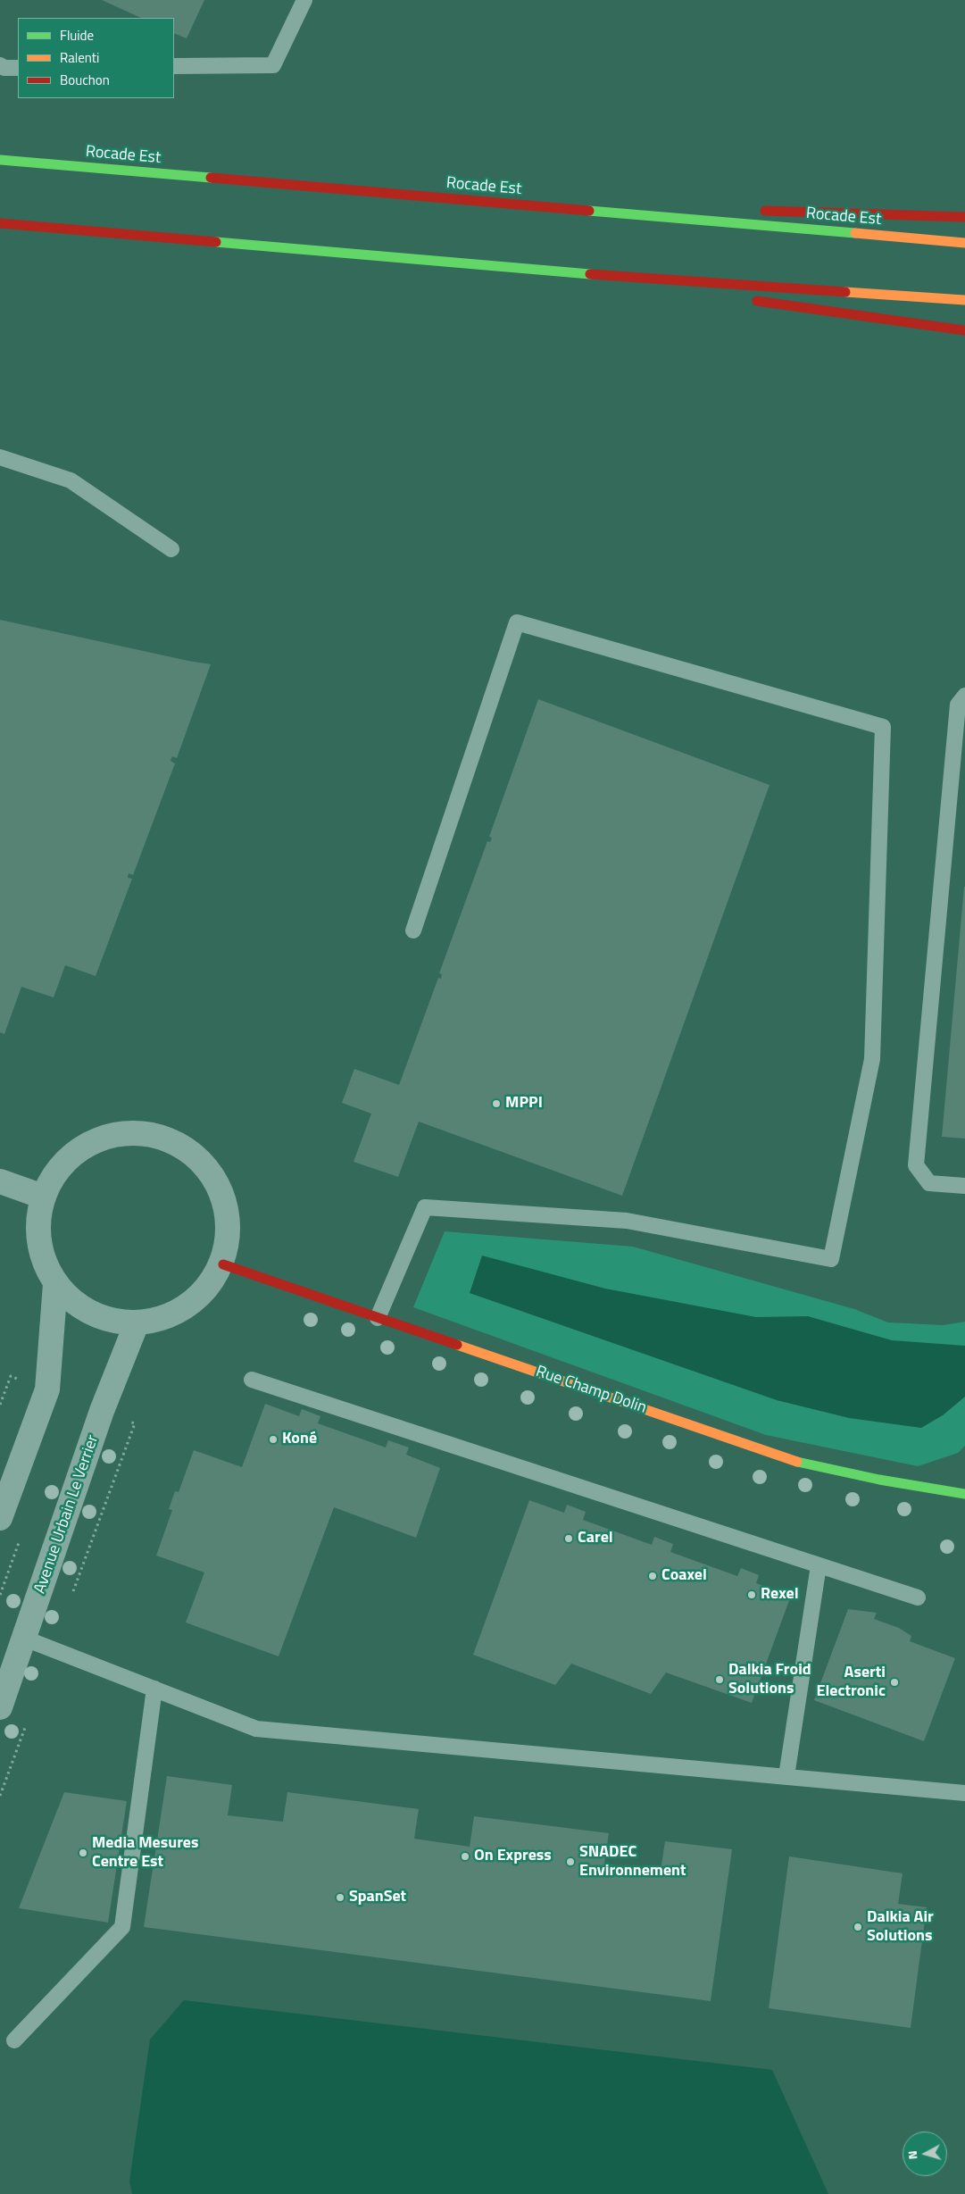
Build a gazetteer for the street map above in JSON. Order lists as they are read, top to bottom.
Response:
{
  "streets": {
    "main road": ["Rocade Est", "Rue Champ Dolin"],
    "street": ["Avenue Urbain Le Verrier"]
  },
  "places": [
    "MPPI",
    "Koné",
    "Carel",
    "Coaxel",
    "Rexel",
    "Dalkia Froid Solutions",
    "Aserti Electronic",
    "Media Mesures Centre Est",
    "On Express",
    "SNADEC Environnement",
    "SpanSet",
    "Dalkia Air Solutions"
  ],
  "legend": ["Fluide", "Ralenti", "Bouchon"],
  "north": "left"
}
